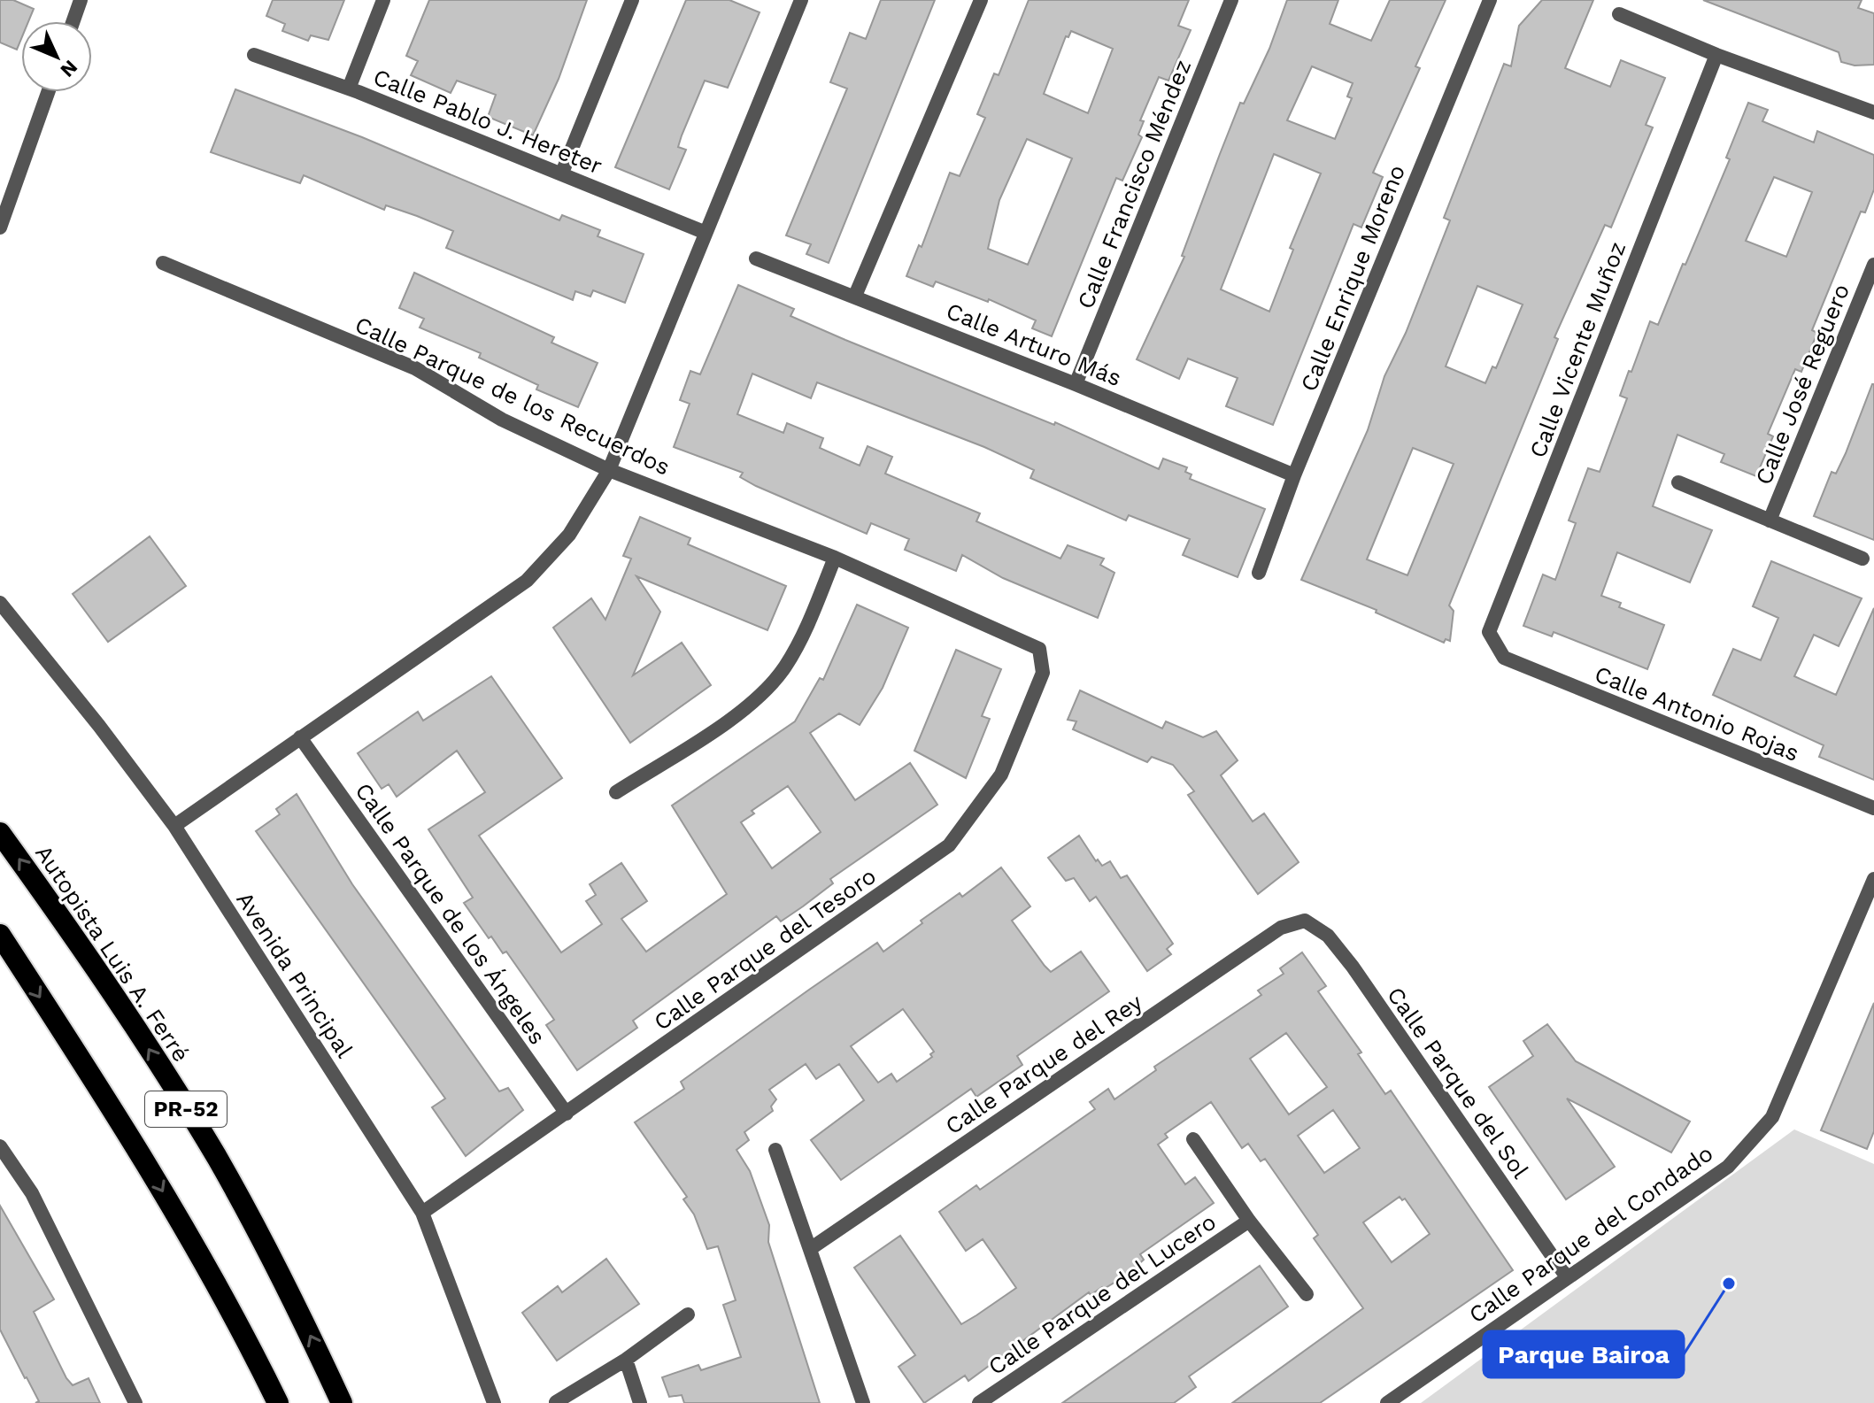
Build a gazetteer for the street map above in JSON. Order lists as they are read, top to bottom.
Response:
{
  "streets": {
    "highway": ["Autopista Luis A. Ferré", "PR-52"],
    "street": [
      "Calle Pablo J. Hereter",
      "Calle Francisco Méndez",
      "Calle Enrique Moreno",
      "Calle Arturo Más",
      "Calle Vicente Muñoz",
      "Calle José Reguero",
      "Calle Parque de los Recuerdos",
      "Calle Antonio Rojas",
      "Calle Parque de los Ángeles",
      "Calle Parque del Tesoro",
      "Avenida Principal",
      "Calle Parque del Rey",
      "Calle Parque del Sol",
      "Calle Parque del Condado",
      "Calle Parque del Lucero"
    ]
  },
  "crossings": [
    ["Calle Francisco Méndez", "Calle Arturo Más"],
    ["Calle Enrique Moreno", "Calle Arturo Más"],
    ["Calle Vicente Muñoz", "Calle Antonio Rojas"],
    ["Calle Parque de los Recuerdos", "Calle Parque del Tesoro"],
    ["Calle Parque de los Ángeles", "Calle Parque del Tesoro"],
    ["Calle Parque del Tesoro", "Avenida Principal"],
    ["Calle Parque del Rey", "Calle Parque del Sol"],
    ["Calle Parque del Sol", "Calle Parque del Condado"]
  ],
  "places": ["Parque Bairoa"],
  "north": "bottom right"
}
